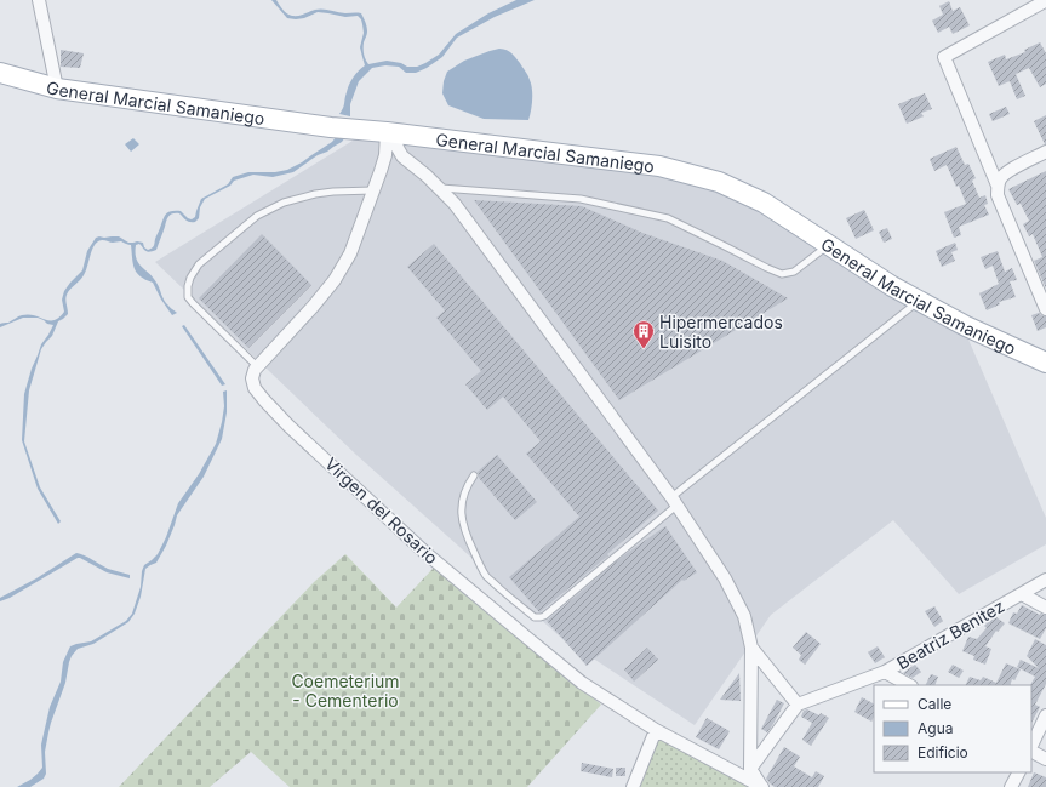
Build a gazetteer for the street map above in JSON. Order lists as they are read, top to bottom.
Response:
{
  "streets": {
    "main road": ["General Marcial Samaniego"],
    "street": ["Virgen del Rosario", "Beatriz Benitez"]
  },
  "parks": ["Coemeterium - Cementerio"],
  "places": {
    "building": ["Hipermercados Luisito"]
  },
  "legend": ["Calle", "Agua", "Edificio"]
}
